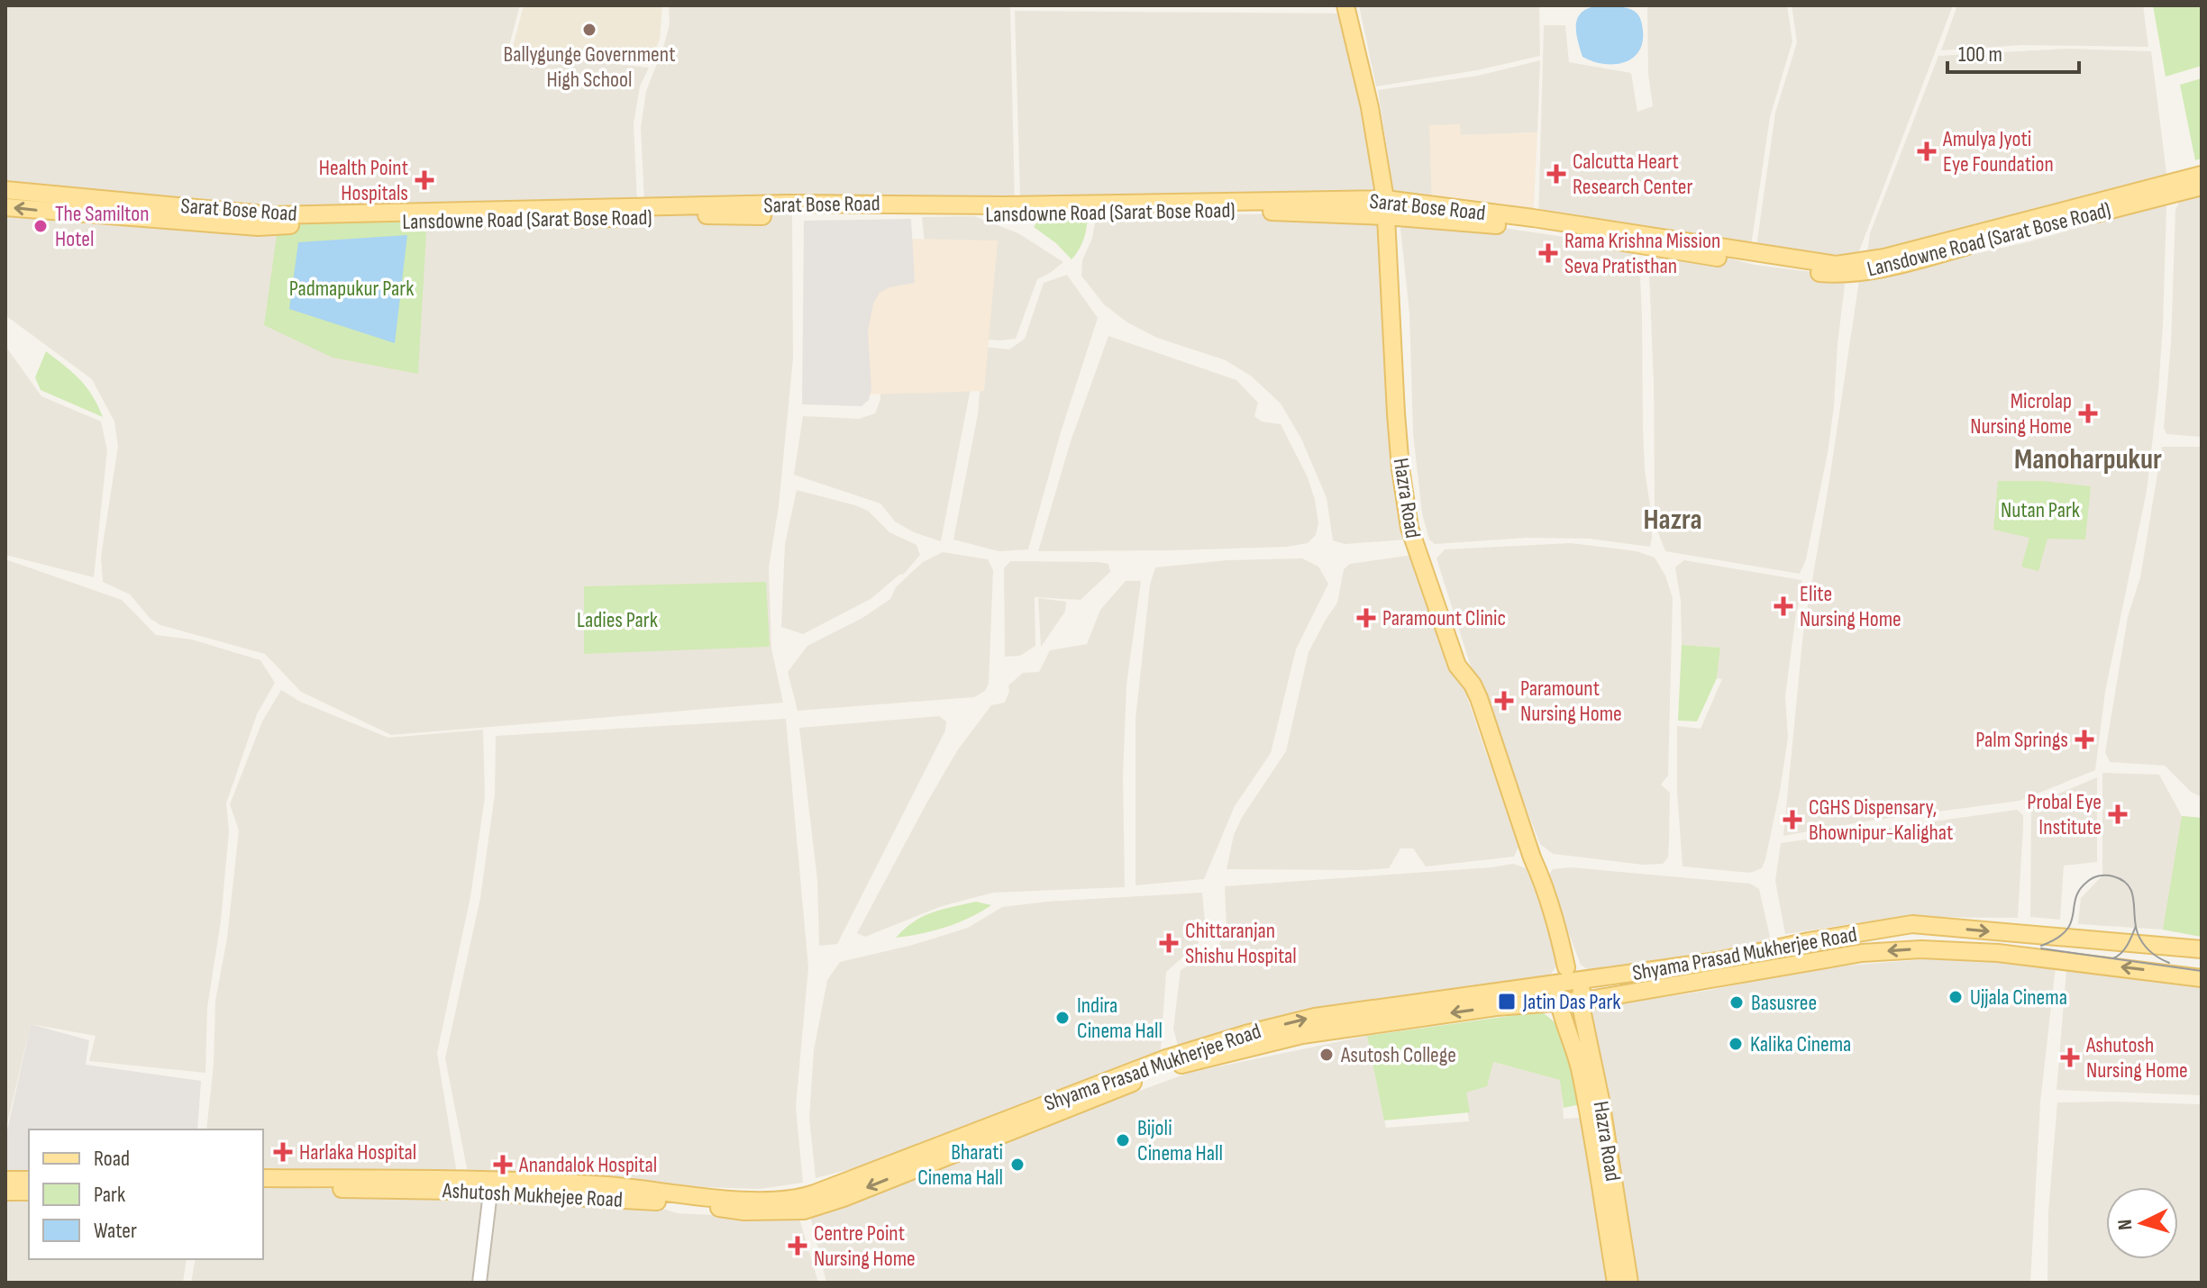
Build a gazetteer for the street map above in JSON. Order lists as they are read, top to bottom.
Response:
{
  "streets": {
    "main road": [
      "Sarat Bose Road",
      "Lansdowne Road (Sarat Bose Road)",
      "Hazra Road",
      "Shyama Prasad Mukherjee Road",
      "Ashutosh Mukhejee Road"
    ]
  },
  "crossings": [
    ["Sarat Bose Road", "Lansdowne Road (Sarat Bose Road)"],
    ["Sarat Bose Road", "Hazra Road"],
    ["Lansdowne Road (Sarat Bose Road)", "Hazra Road"],
    ["Hazra Road", "Shyama Prasad Mukherjee Road"],
    ["Shyama Prasad Mukherjee Road", "Ashutosh Mukhejee Road"]
  ],
  "one_way": ["Lansdowne Road (Sarat Bose Road)"],
  "districts": ["Manoharpukur", "Hazra"],
  "parks": ["Padmapukur Park", "Nutan Park", "Ladies Park"],
  "places": {
    "other": [
      "Ballygunge Government High School",
      "The Samilton Hotel",
      "Ujjala Cinema",
      "Basusree",
      "Indira Cinema Hall",
      "Kalika Cinema",
      "Asutosh College",
      "Bijoli Cinema Hall",
      "Bharati Cinema Hall"
    ],
    "health": [
      "Amulya Jyoti Eye Foundation",
      "Calcutta Heart Research Center",
      "Health Point Hospitals",
      "Rama Krishna Mission Seva Pratisthan",
      "Microlap Nursing Home",
      "Elite Nursing Home",
      "Paramount Clinic",
      "Paramount Nursing Home",
      "Palm Springs",
      "Probal Eye Institute",
      "CGHS Dispensary, Bhownipur-Kalighat",
      "Chittaranjan Shishu Hospital",
      "Ashutosh Nursing Home",
      "Harlaka Hospital",
      "Anandalok Hospital",
      "Centre Point Nursing Home"
    ],
    "transit": ["Jatin Das Park"]
  },
  "legend": ["Road", "Park", "Water"],
  "scale_bar": "100 m",
  "north": "left"
}
